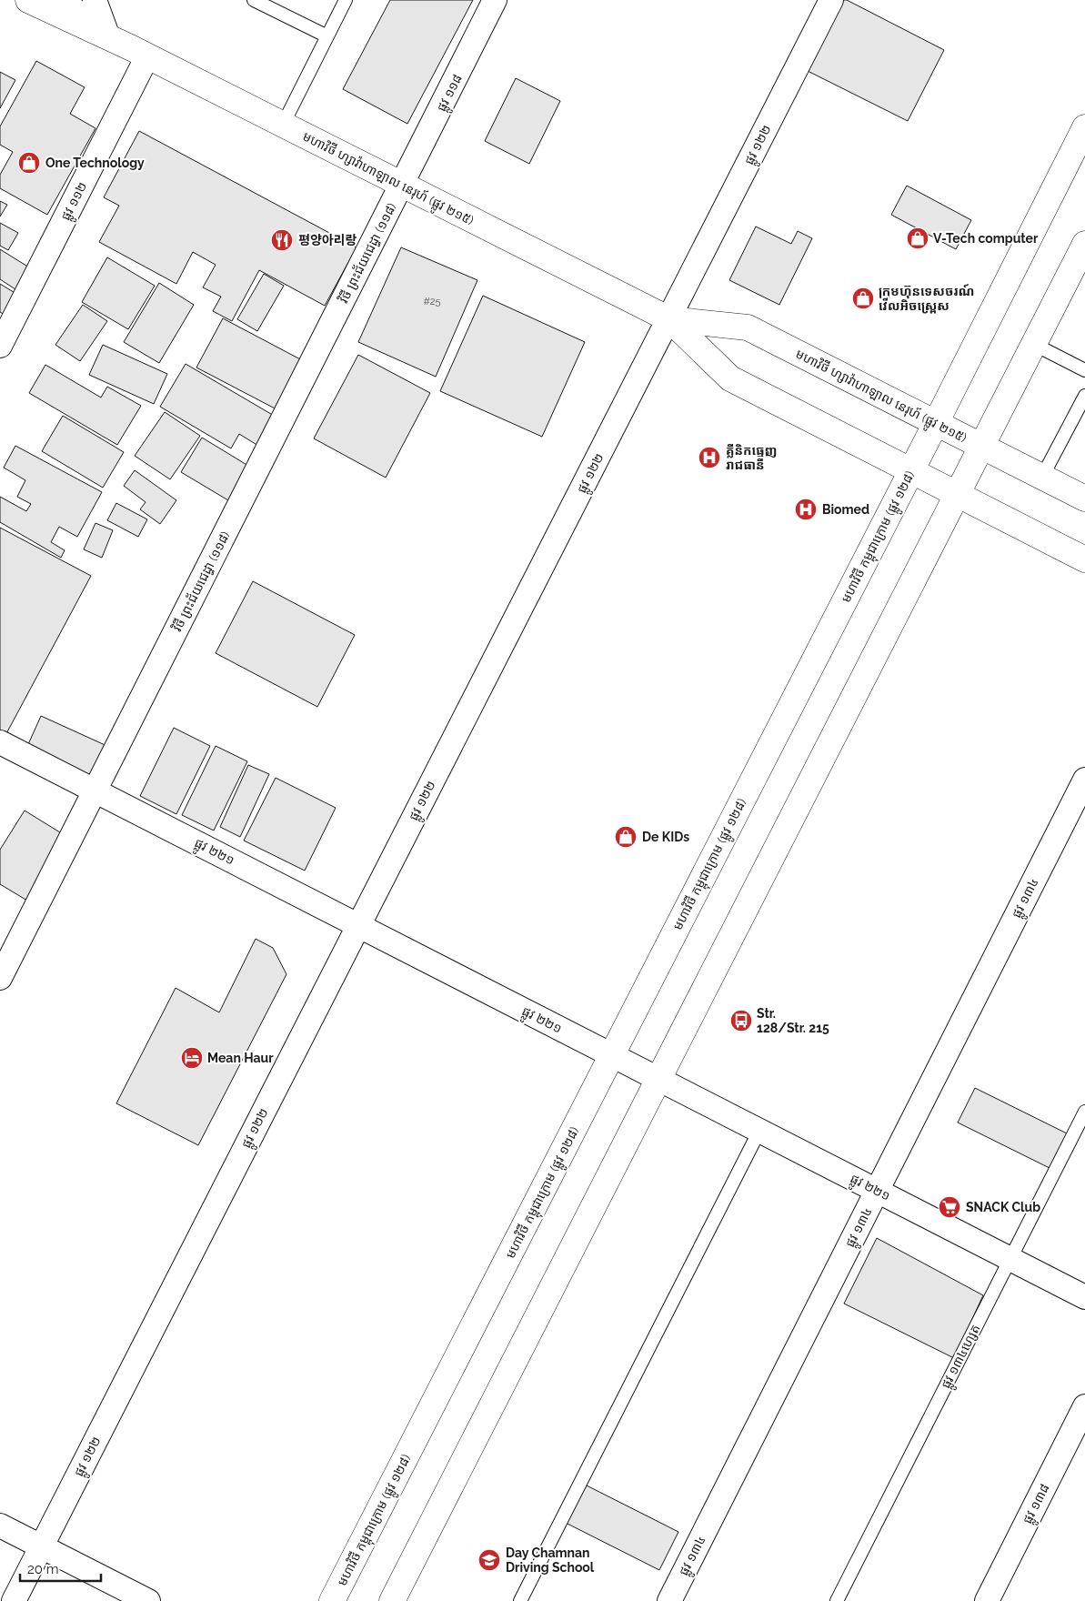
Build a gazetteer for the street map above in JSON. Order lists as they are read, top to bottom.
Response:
{
  "streets": {
    "main road": ["មហាវិថី ហ្សាវ៉ាហាឡាល នេរុហ៍ (ផ្លូវ ២១៥)", "មហាវិថី កម្ពុជាក្រោម (ផ្លូវ ១២៨)"],
    "street": [
      "ផ្លូវ ១១៨",
      "ផ្លូវ ១២២",
      "ផ្លូវ ១១២",
      "វិថី ព្រះជ័យជេដ្ធា (១១៨)",
      "ផ្លូវ ២២១",
      "ផ្លូវ ១៣៤",
      "ផ្លូវ ១៣៨"
    ],
    "lane": ["ផ្លូវ ១៣៤ហ្សេត"]
  },
  "crossings": [
    ["ផ្លូវ ១១៨", "មហាវិថី ហ្សាវ៉ាហាឡាល នេរុហ៍ (ផ្លូវ ២១៥)"],
    ["ផ្លូវ ១១៨", "វិថី ព្រះជ័យជេដ្ធា (១១៨)"],
    ["ផ្លូវ ១២២", "មហាវិថី ហ្សាវ៉ាហាឡាល នេរុហ៍ (ផ្លូវ ២១៥)"],
    ["ផ្លូវ ១២២", "ផ្លូវ ២២១"],
    ["មហាវិថី ហ្សាវ៉ាហាឡាល នេរុហ៍ (ផ្លូវ ២១៥)", "ផ្លូវ ១១២"],
    ["មហាវិថី ហ្សាវ៉ាហាឡាល នេរុហ៍ (ផ្លូវ ២១៥)", "វិថី ព្រះជ័យជេដ្ធា (១១៨)"],
    ["មហាវិថី ហ្សាវ៉ាហាឡាល នេរុហ៍ (ផ្លូវ ២១៥)", "មហាវិថី កម្ពុជាក្រោម (ផ្លូវ ១២៨)"],
    ["វិថី ព្រះជ័យជេដ្ធា (១១៨)", "ផ្លូវ ២២១"],
    ["មហាវិថី កម្ពុជាក្រោម (ផ្លូវ ១២៨)", "ផ្លូវ ២២១"],
    ["ផ្លូវ ២២១", "ផ្លូវ ១៣៤"],
    ["ផ្លូវ ២២១", "ផ្លូវ ១៣៤ហ្សេត"]
  ],
  "places": {
    "shop": [
      "One Technology",
      "V-Tech computer",
      "ក្រុមហ៊ុនទេសចរណ៍ វើលអិចស្រ្ពេស",
      "De KIDs"
    ],
    "restaurant": ["평양아리랑"],
    "hospital": ["គ្លីនិកធ្មេញ រាជធានី", "Biomed"],
    "bus stop": ["Str. 128/Str. 215"],
    "hotel": ["Mean Haur"],
    "supermarket": ["SNACK Club"],
    "school or university": ["Day Chamnan Driving School"]
  },
  "house_numbers": ["#25"],
  "scale_bar": "20 m"
}
